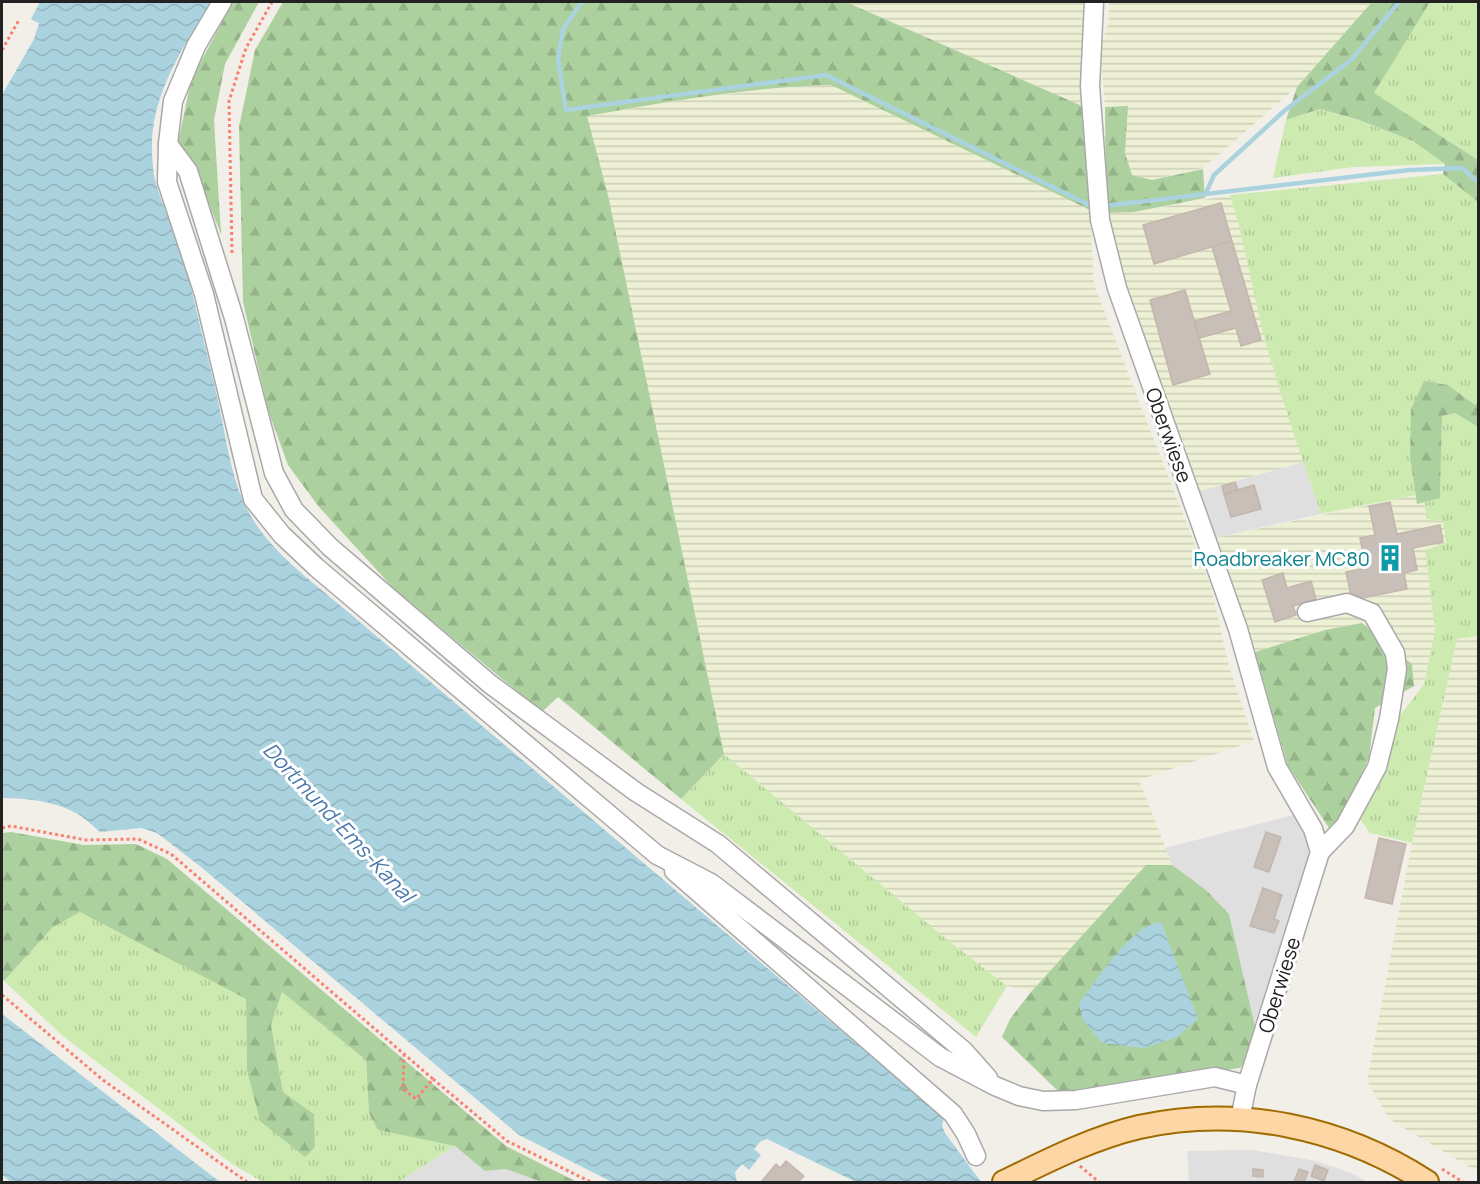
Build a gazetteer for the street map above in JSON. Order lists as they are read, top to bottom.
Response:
{
  "streets": {
    "lane": ["Oberwiese"]
  },
  "water": ["Dortmund-Ems-Kanal"],
  "places": {
    "building": ["Roadbreaker MC80"]
  }
}
